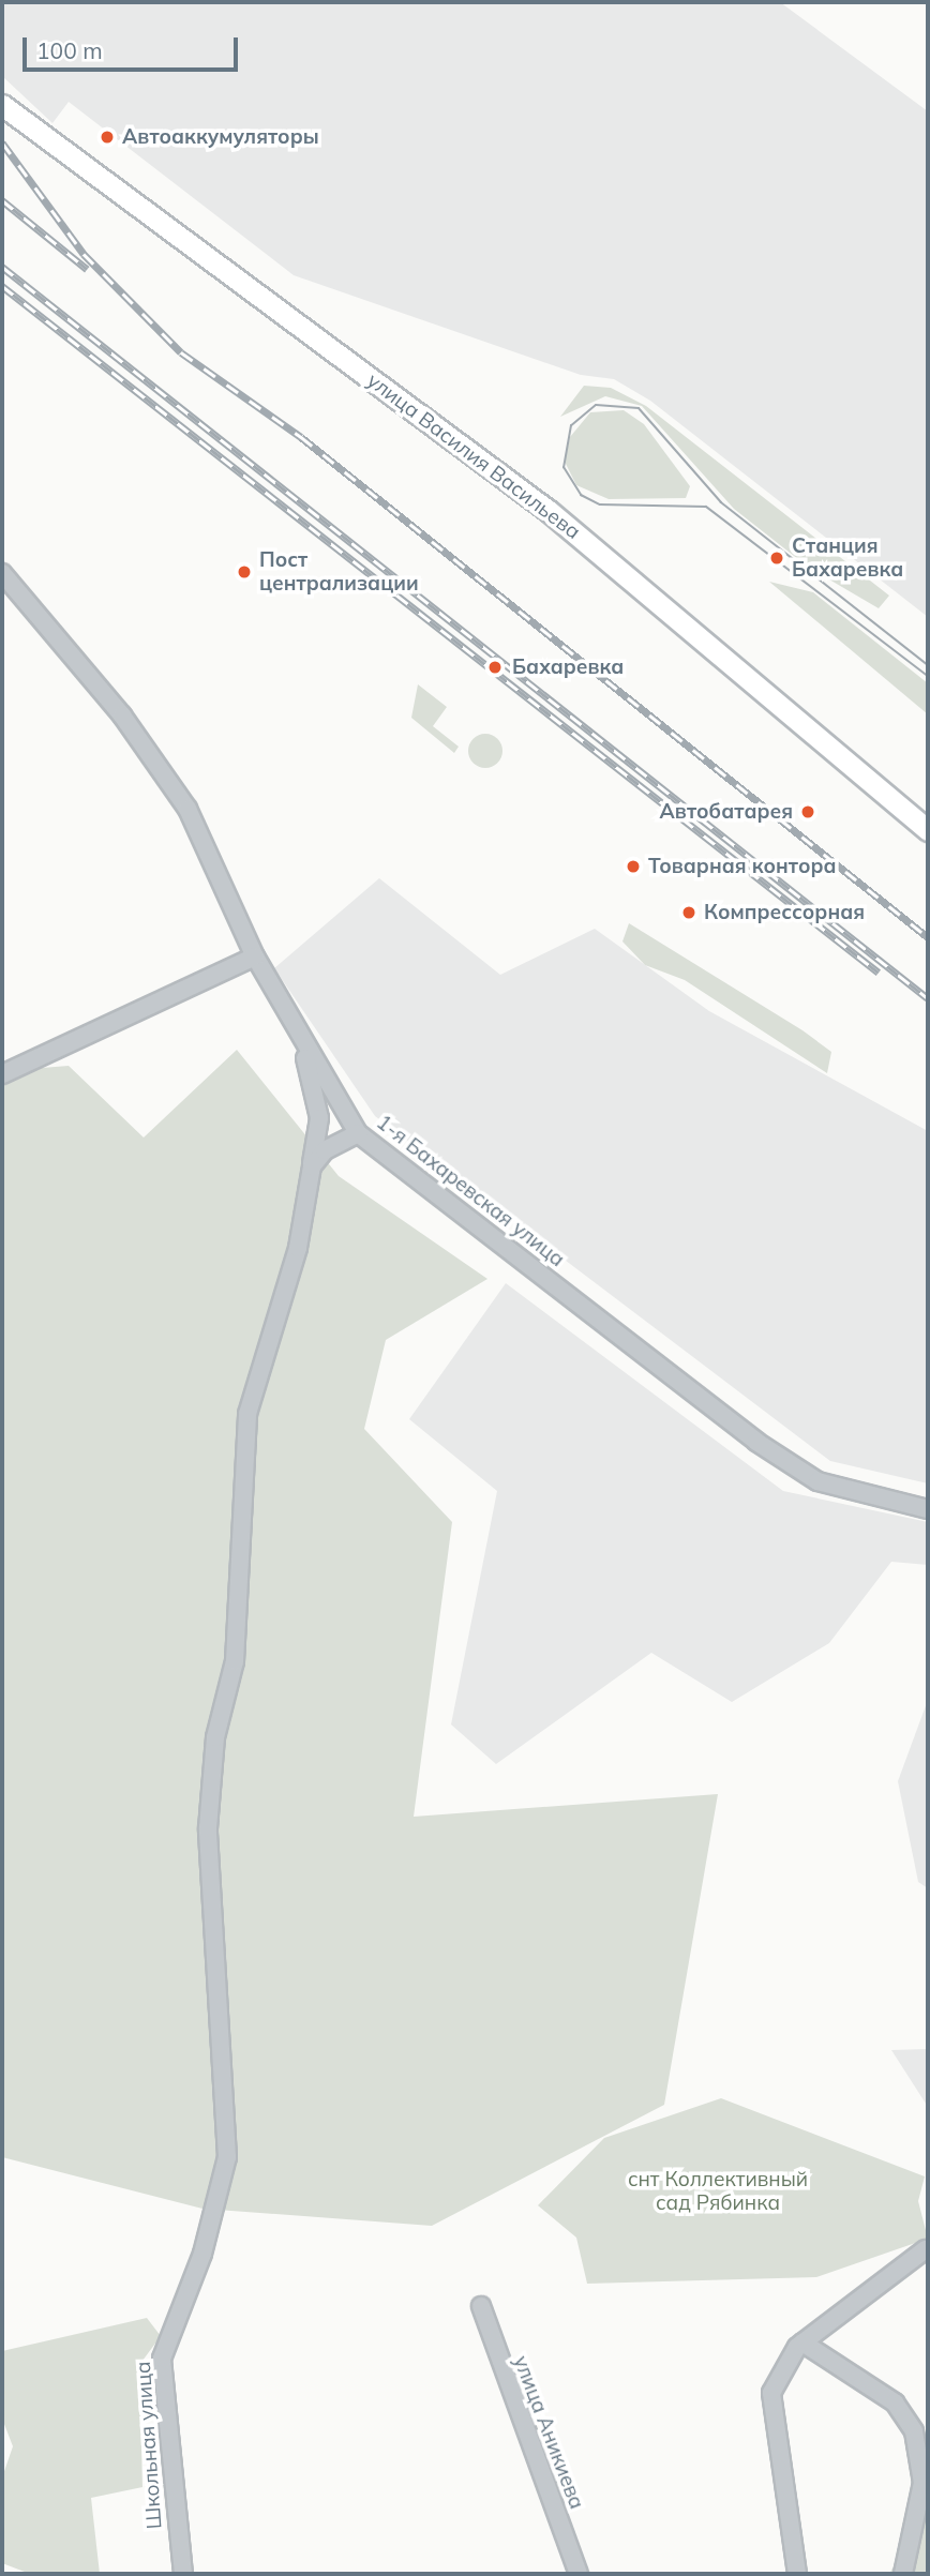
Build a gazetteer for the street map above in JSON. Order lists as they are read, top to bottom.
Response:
{
  "streets": {
    "main road": ["улица Василия Васильева"],
    "street": ["1-я Бахаревская улица", "улица Аникиева", "Школьная улица"]
  },
  "crossings": [
    ["1-я Бахаревская улица", "Школьная улица"]
  ],
  "parks": ["снт Коллективный сад Рябинка"],
  "places": [
    "Автоаккумуляторы",
    "Станция Бахаревка",
    "Пост централизации",
    "Бахаревка",
    "Автобатарея",
    "Товарная контора",
    "Компрессорная"
  ],
  "scale_bar": "100 m"
}
